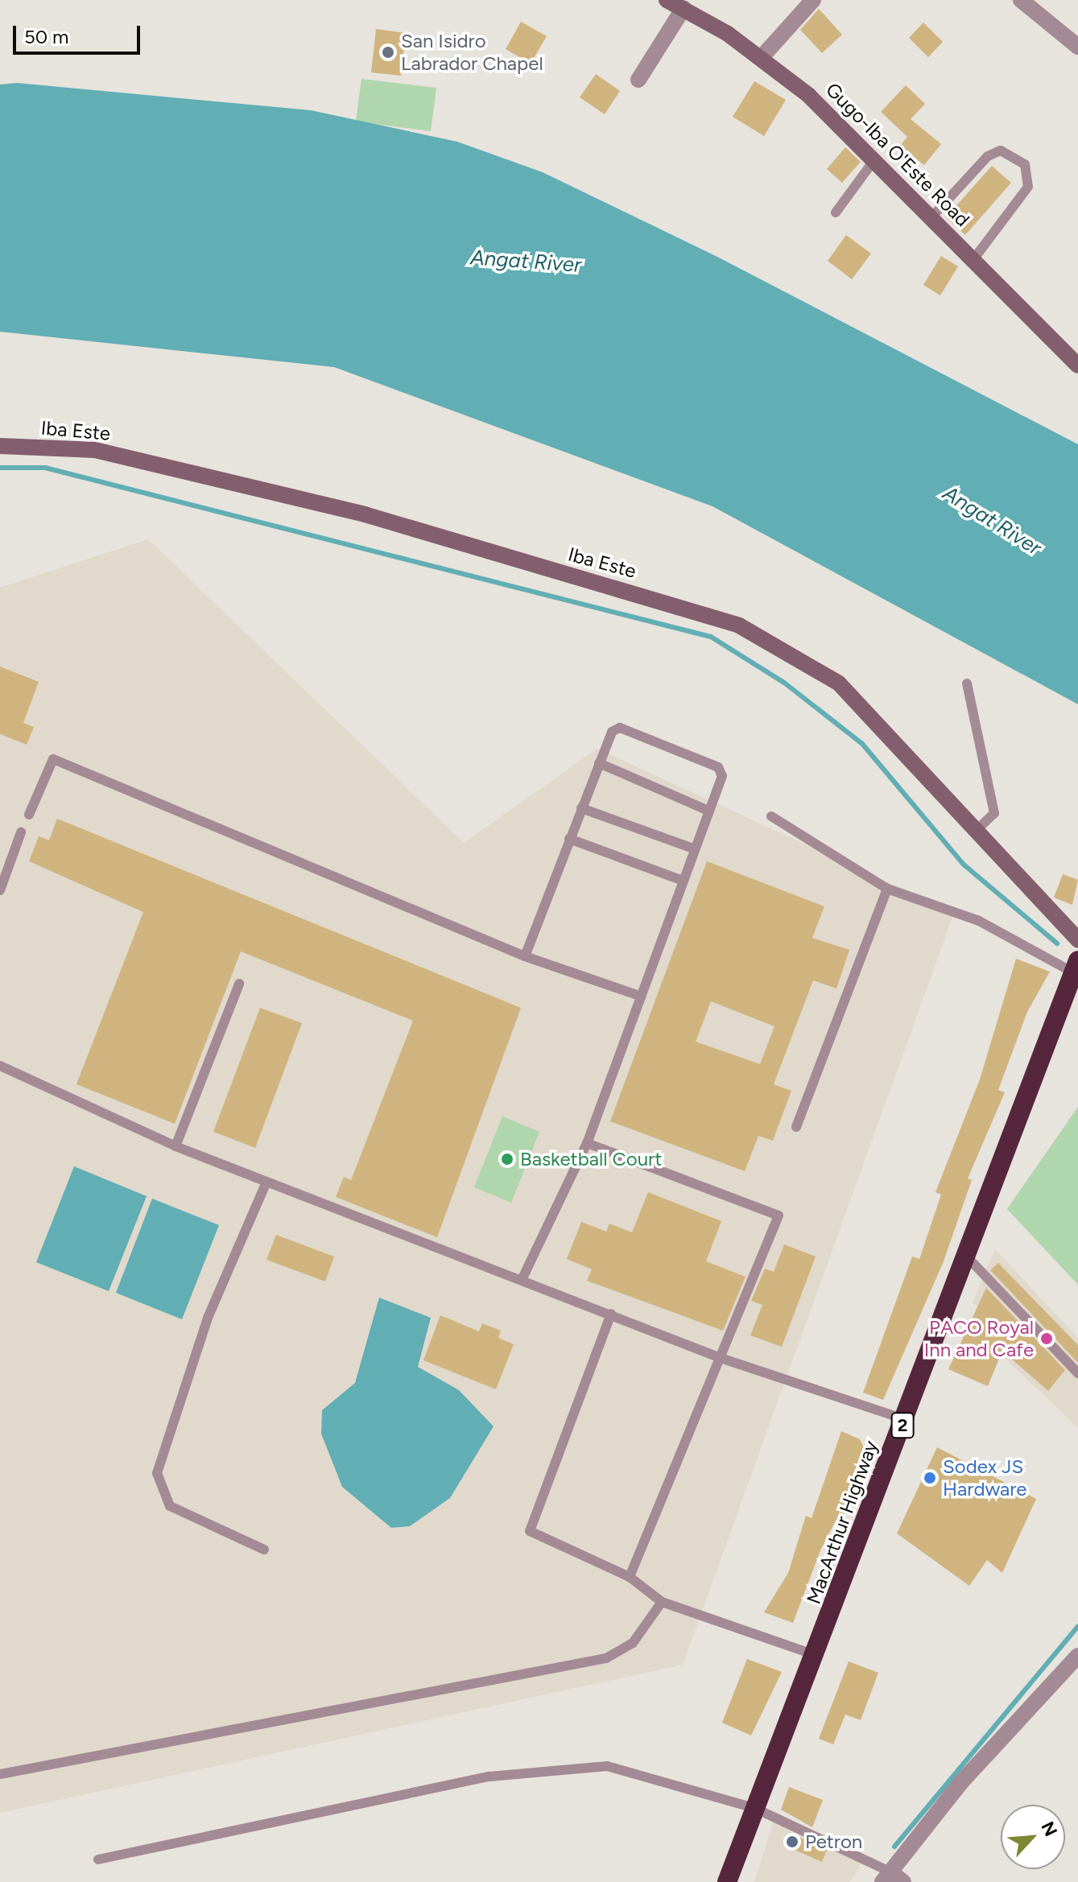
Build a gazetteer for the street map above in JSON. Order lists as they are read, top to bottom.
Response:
{
  "streets": {
    "highway": ["2", "MacArthur Highway"],
    "street": ["Gugo-Iba O'Este Road", "Iba Este"]
  },
  "water": ["Angat River"],
  "places": [
    "San Isidro Labrador Chapel",
    "Basketball Court",
    "PACO Royal Inn and Cafe",
    "Sodex JS Hardware",
    "Petron"
  ],
  "scale_bar": "50 m",
  "north": "top right"
}
